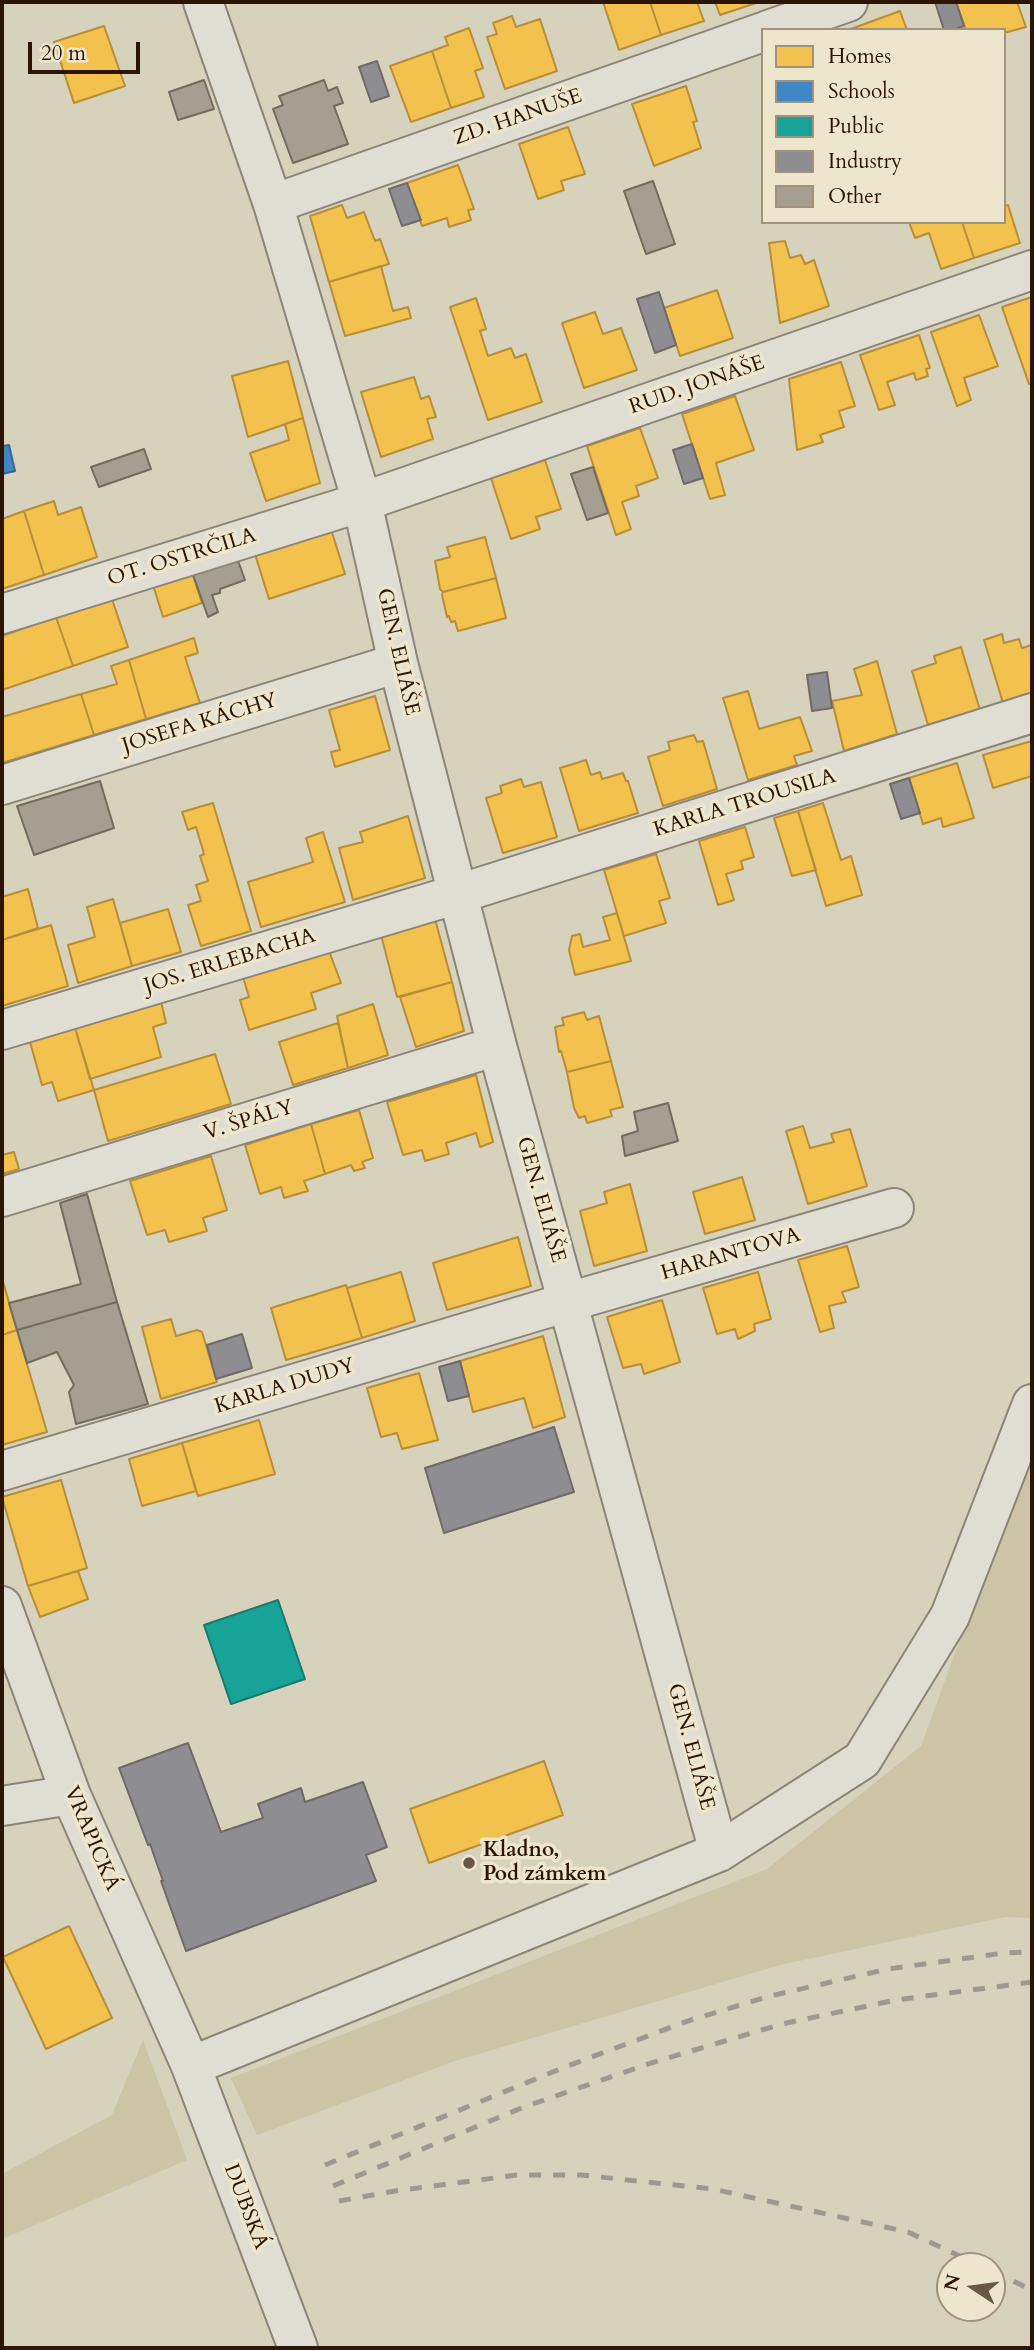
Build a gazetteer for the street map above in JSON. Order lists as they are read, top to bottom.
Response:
{
  "streets": {
    "street": [
      "ZD. HANUŠE",
      "RUD. JONÁŠE",
      "OT. OSTRČILA",
      "GEN. ELIÁŠE",
      "JOSEFA KÁCHY",
      "KARLA TROUSILA",
      "JOS. ERLEBACHA",
      "V. ŠPÁLY",
      "HARANTOVA",
      "KARLA DUDY",
      "VRAPICKÁ",
      "DUBSKÁ"
    ]
  },
  "crossings": [
    ["ZD. HANUŠE", "GEN. ELIÁŠE"],
    ["RUD. JONÁŠE", "OT. OSTRČILA"],
    ["RUD. JONÁŠE", "GEN. ELIÁŠE"],
    ["OT. OSTRČILA", "GEN. ELIÁŠE"],
    ["GEN. ELIÁŠE", "JOSEFA KÁCHY"],
    ["GEN. ELIÁŠE", "KARLA TROUSILA"],
    ["GEN. ELIÁŠE", "JOS. ERLEBACHA"],
    ["GEN. ELIÁŠE", "V. ŠPÁLY"],
    ["GEN. ELIÁŠE", "HARANTOVA"],
    ["GEN. ELIÁŠE", "KARLA DUDY"],
    ["KARLA TROUSILA", "JOS. ERLEBACHA"],
    ["HARANTOVA", "KARLA DUDY"],
    ["VRAPICKÁ", "DUBSKÁ"]
  ],
  "places": ["Kladno, Pod zámkem"],
  "legend": [
    "Homes",
    "Schools",
    "Public",
    "Industry",
    "Other"
  ],
  "scale_bar": "20 m",
  "north": "left"
}
